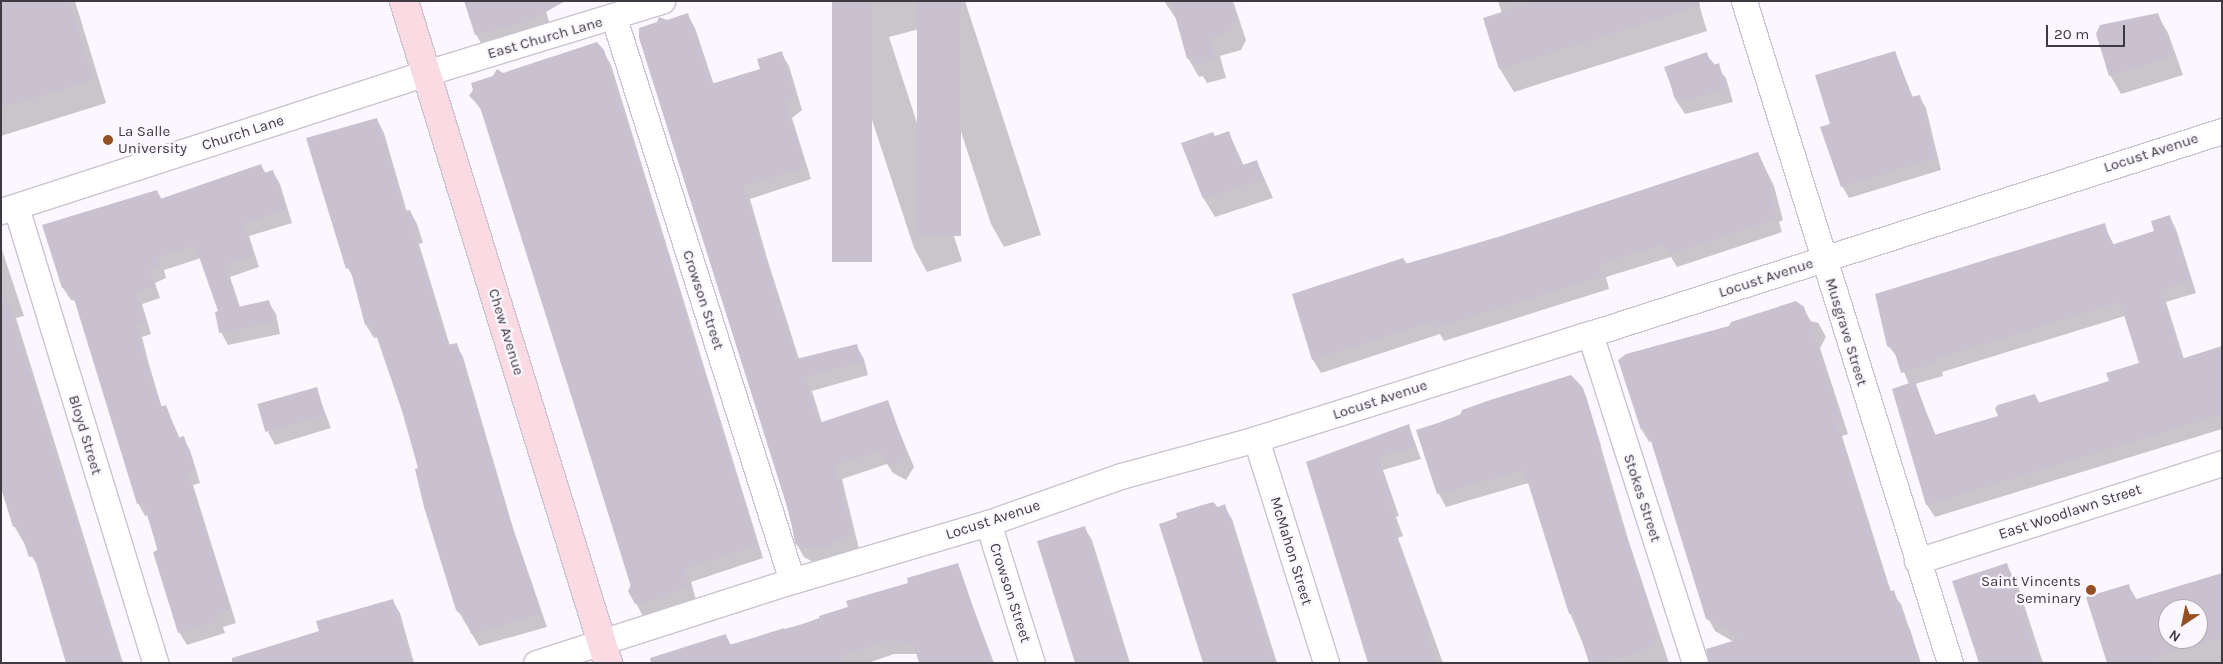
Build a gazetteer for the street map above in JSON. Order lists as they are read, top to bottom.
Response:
{
  "streets": {
    "street": [
      "East Church Lane",
      "Church Lane",
      "Locust Avenue",
      "Crowson Street",
      "Chew Avenue",
      "Musgrave Street",
      "Bloyd Street",
      "Stokes Street",
      "East Woodlawn Street",
      "McMahon Street"
    ]
  },
  "crossings": [
    ["East Church Lane", "Church Lane"],
    ["East Church Lane", "Crowson Street"],
    ["East Church Lane", "Chew Avenue"],
    ["Church Lane", "Chew Avenue"],
    ["Church Lane", "Bloyd Street"],
    ["Locust Avenue", "Crowson Street"],
    ["Locust Avenue", "Chew Avenue"],
    ["Locust Avenue", "Musgrave Street"],
    ["Locust Avenue", "Stokes Street"],
    ["Locust Avenue", "McMahon Street"],
    ["Musgrave Street", "East Woodlawn Street"]
  ],
  "places": ["La Salle University", "Saint Vincents Seminary"],
  "scale_bar": "20 m",
  "north": "bottom left"
}
